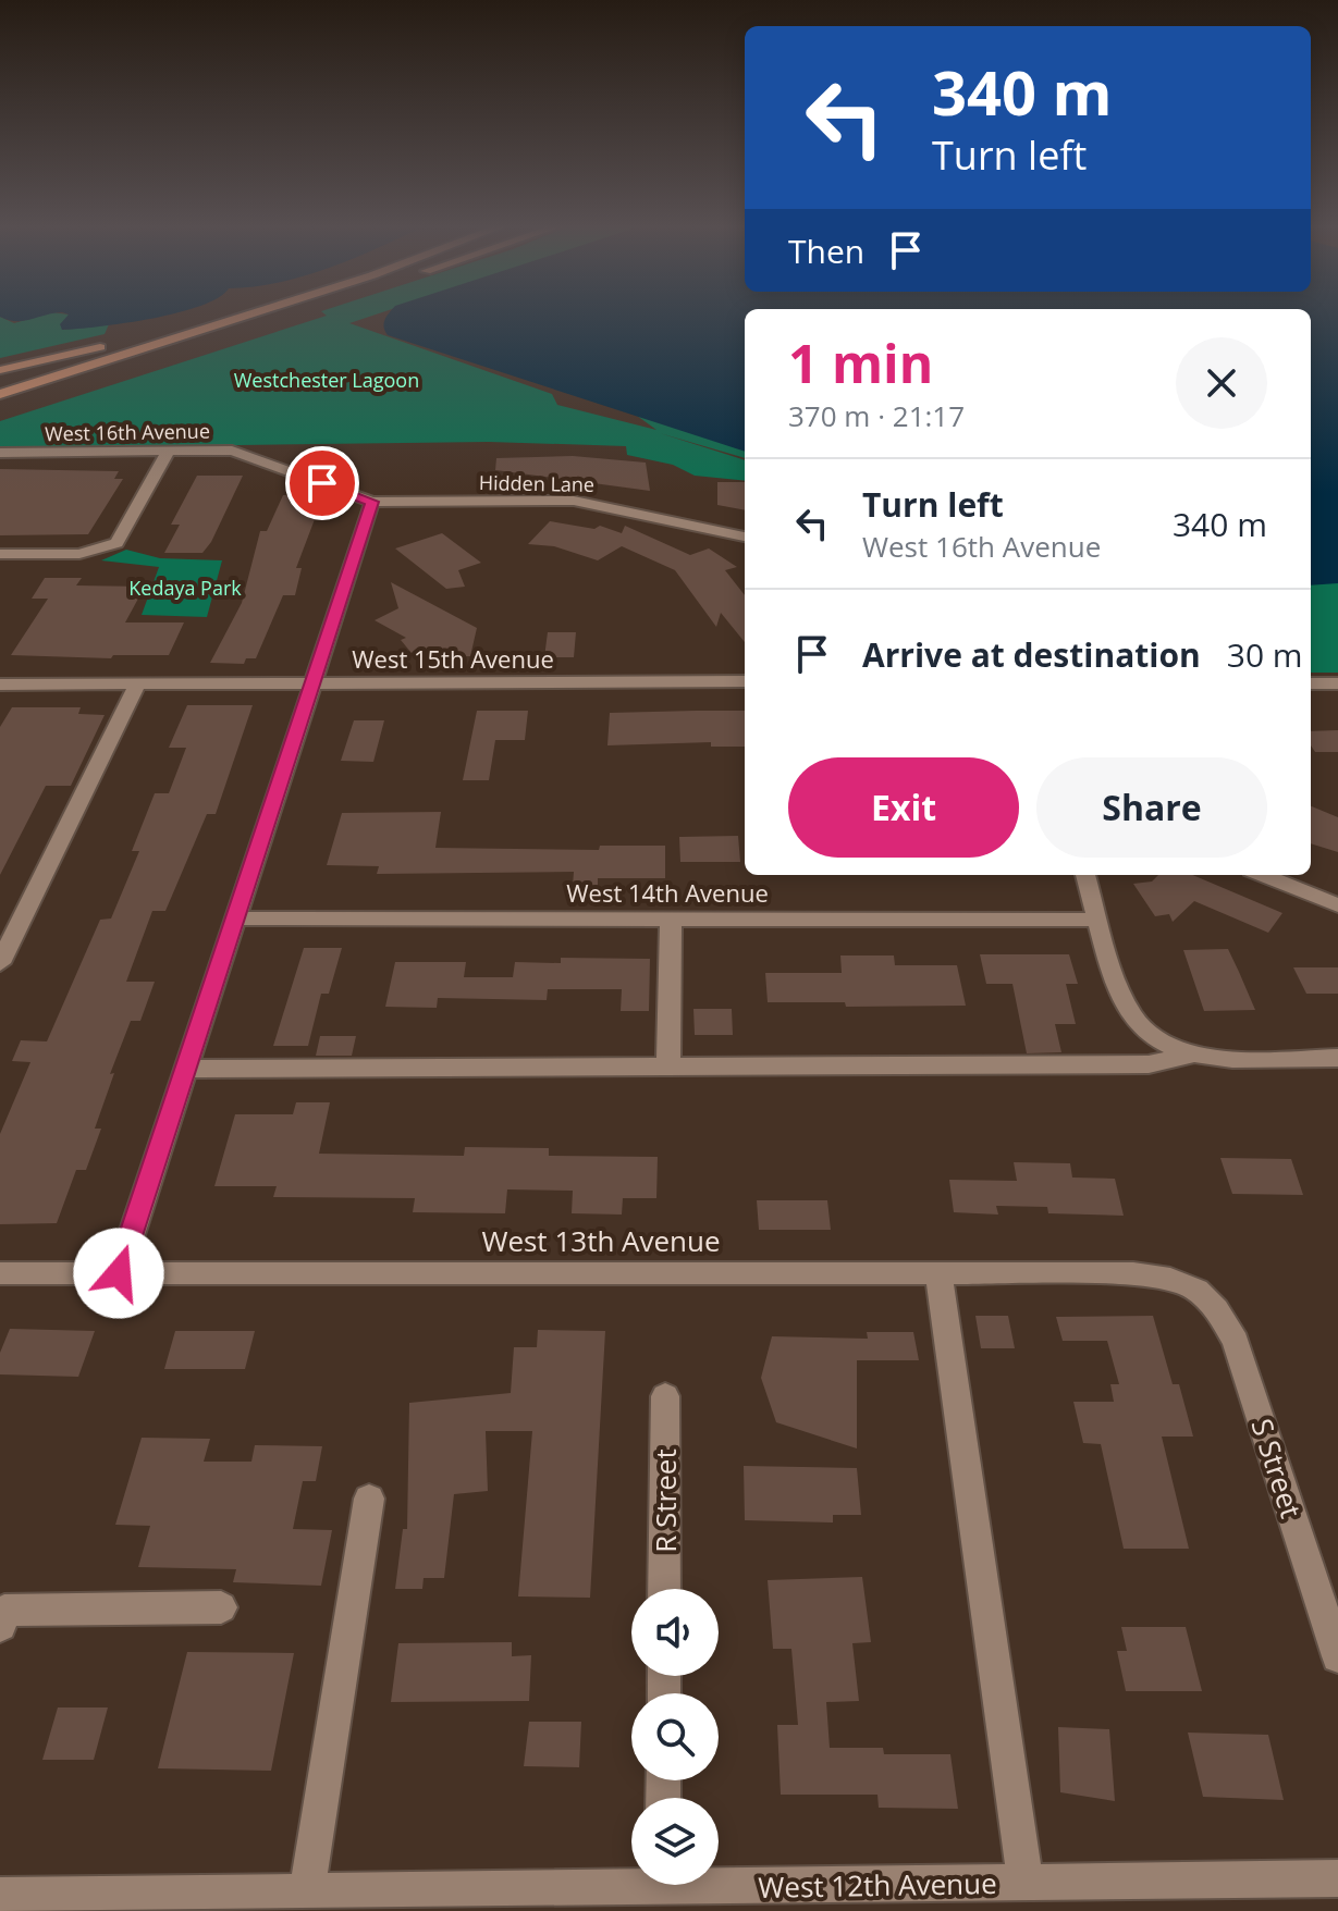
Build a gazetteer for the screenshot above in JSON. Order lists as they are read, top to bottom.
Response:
{
  "streets": {
    "street": [
      "West 16th Avenue",
      "Hidden Lane",
      "West 15th Avenue",
      "West 14th Avenue",
      "West 13th Avenue",
      "S Street",
      "R Street",
      "West 12th Avenue"
    ]
  },
  "crossings": [
    ["West 16th Avenue", "Hidden Lane"],
    ["West 13th Avenue", "S Street"]
  ],
  "parks": ["Westchester Lagoon", "Kedaya Park"],
  "page": {
    "turn": ["340 m", "Turn left"],
    "then": "Then",
    "heading": ["1 min", "370 m · 21:17"],
    "list": [
      {
        "name": "Turn left",
        "note": "West 16th Avenue",
        "value": "340 m"
      },
      {
        "name": "Arrive at destination",
        "value": "30 m"
      }
    ],
    "buttons": ["Exit", "Share"]
  }
}
